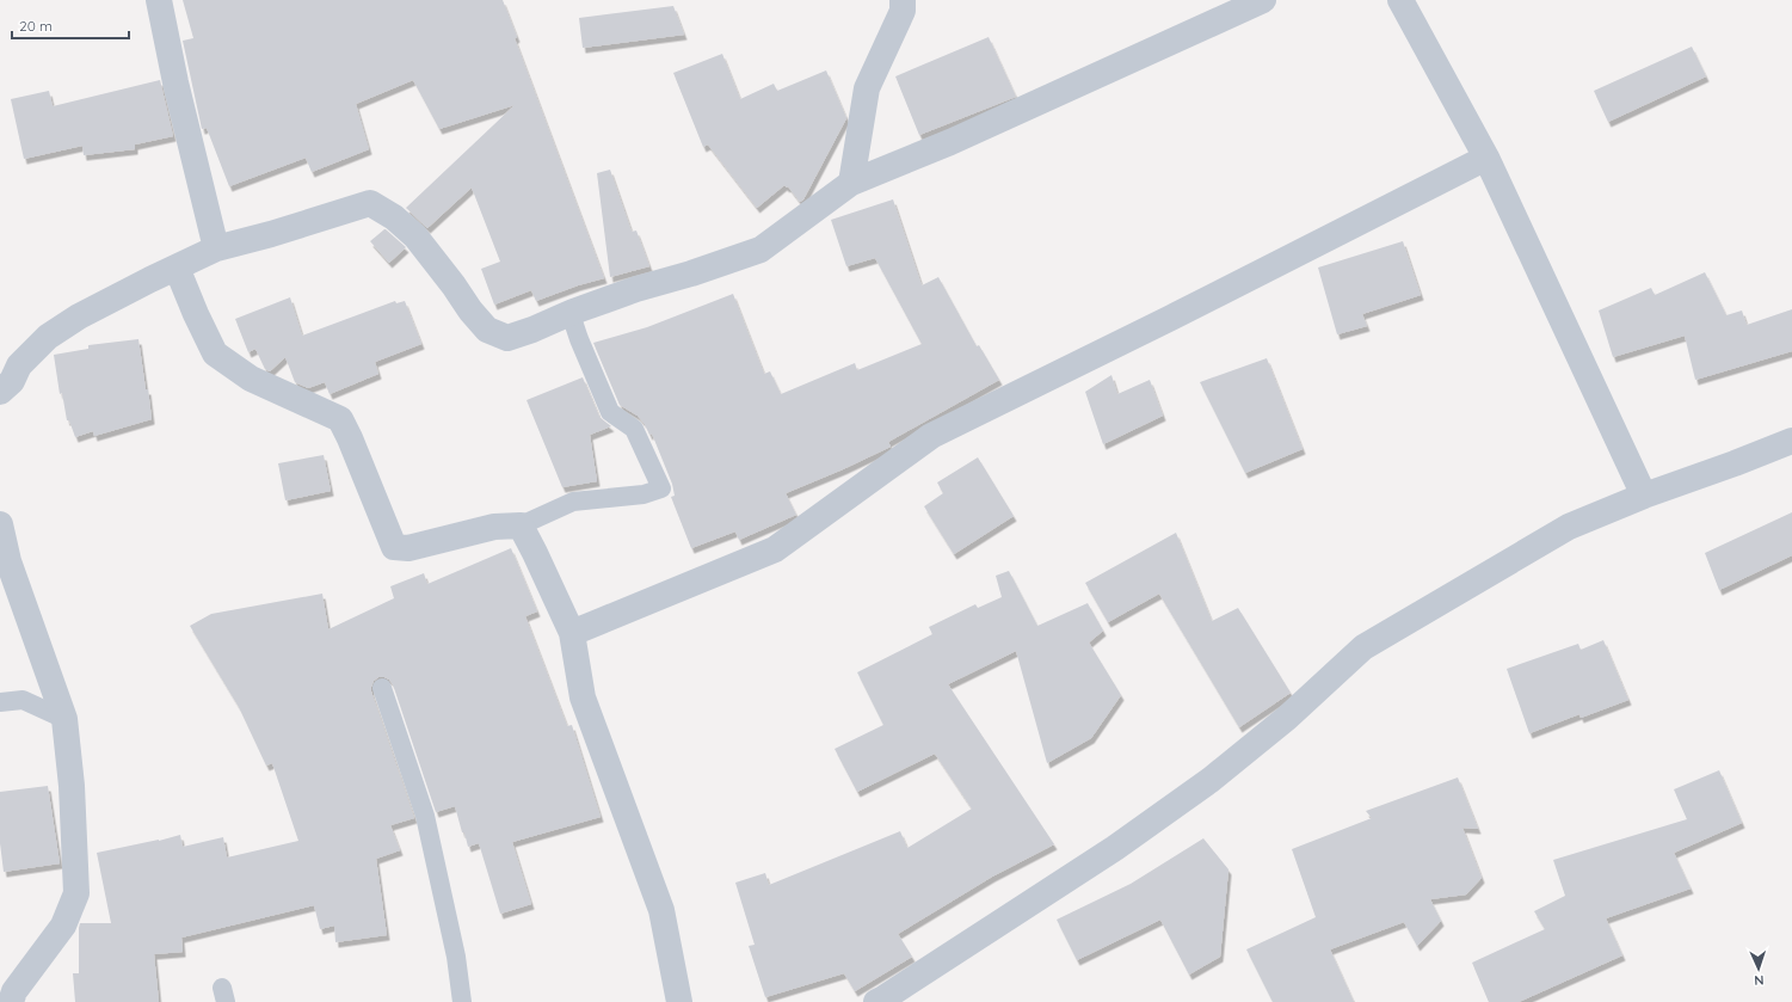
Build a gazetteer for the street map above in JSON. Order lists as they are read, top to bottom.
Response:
{
  "scale_bar": "20 m",
  "north": "bottom"
}
